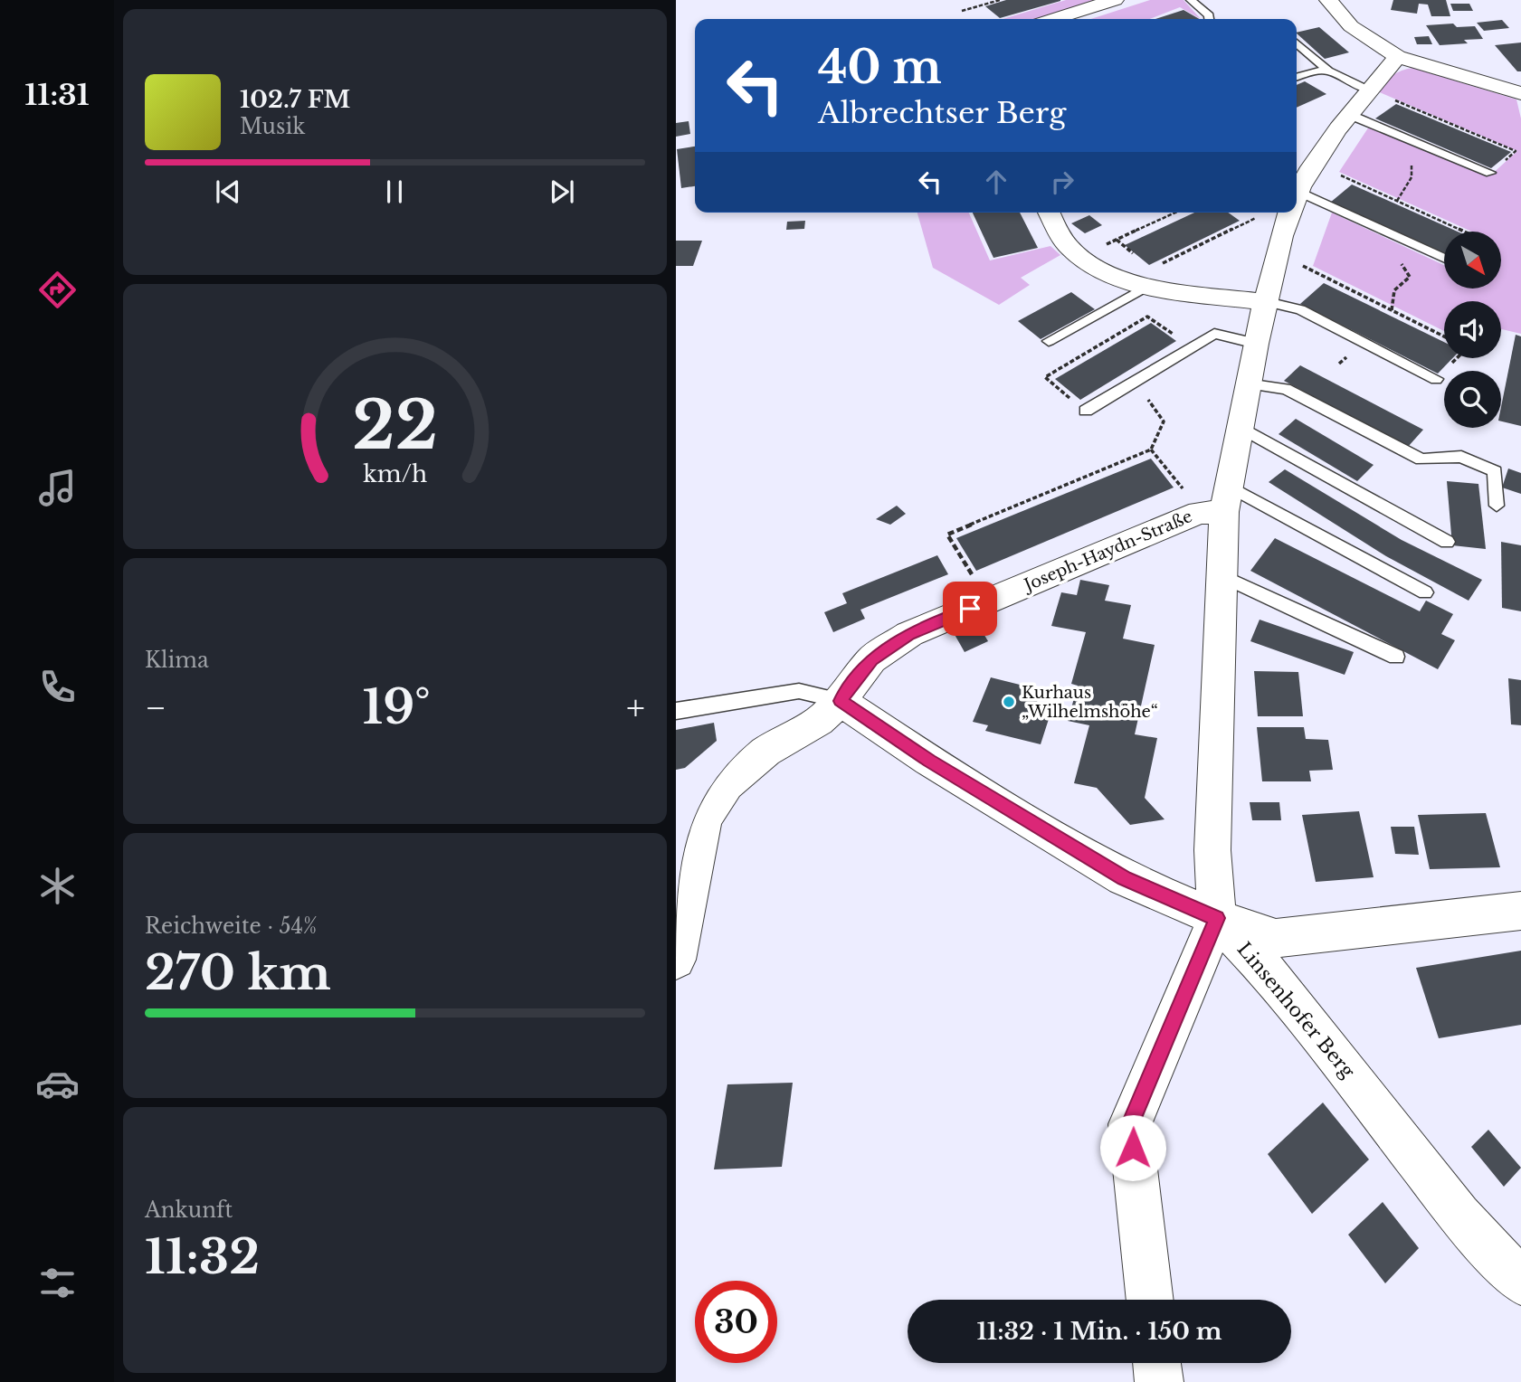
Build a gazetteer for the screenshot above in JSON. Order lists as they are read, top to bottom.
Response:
{
  "streets": {
    "street": ["Joseph-Haydn-Straße", "Linsenhofer Berg"]
  },
  "places": ["Kurhaus „Wilhelmshöhe“"],
  "north": "bottom right",
  "page": {
    "tabs": "11:31",
    "turn": ["40 m", "Albrechtser Berg"],
    "song": ["102.7 FM", "Musik"],
    "tile": [
      "Klima",
      ["Reichweite · 54%", "270 km"],
      ["Ankunft", "11:32"]
    ],
    "heat": ["−", "19°", "+"],
    "limit": "30",
    "trip": "11:32 · 1 Min. · 150 m",
    "gauge": ["22", "km/h"]
  }
}
